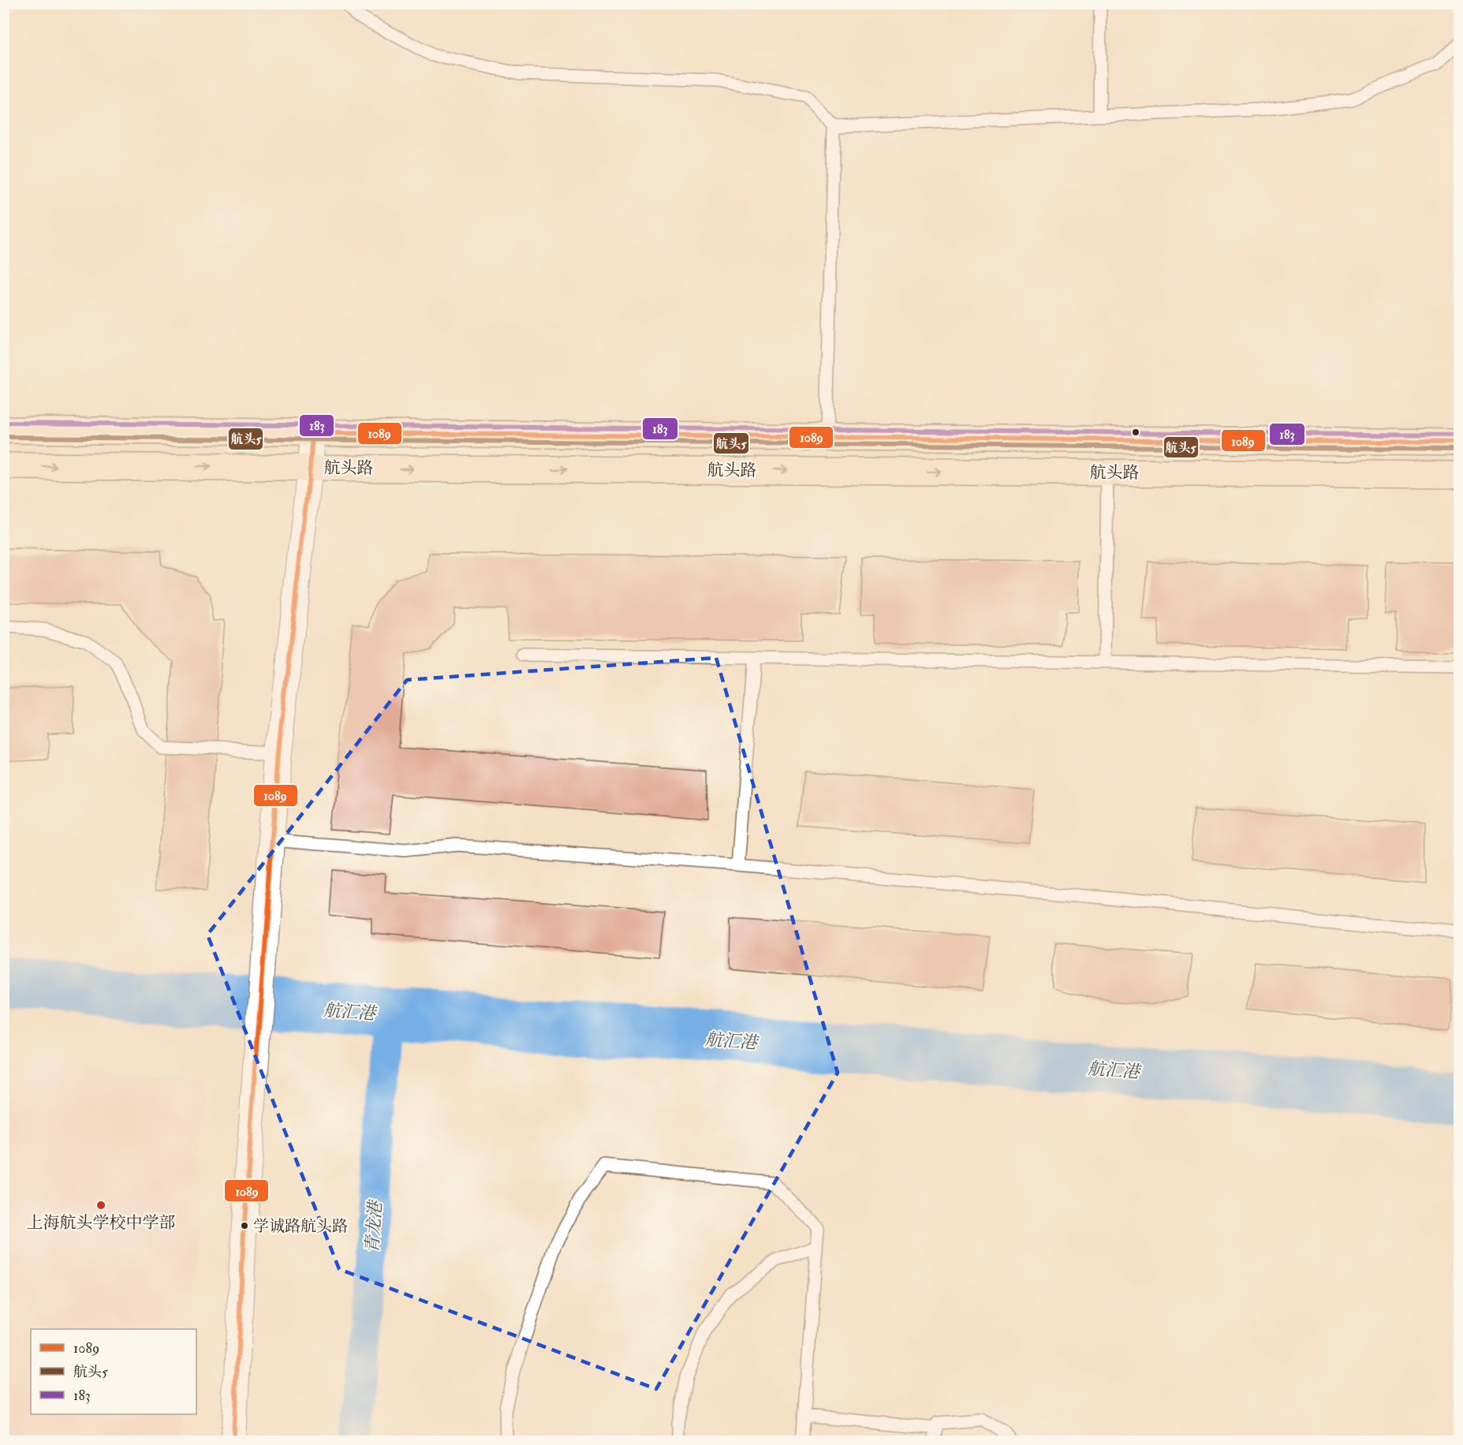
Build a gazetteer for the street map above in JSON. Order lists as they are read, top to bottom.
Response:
{
  "streets": {
    "main road": ["航头路"]
  },
  "water": ["航汇港", "青龙港"],
  "places": ["上海航头学校中学部", "学诚路航头路"],
  "lines": ["transit line 183", "transit line 1089", "transit line 航头5"],
  "legend": ["1089", "航头5", "183"]
}
